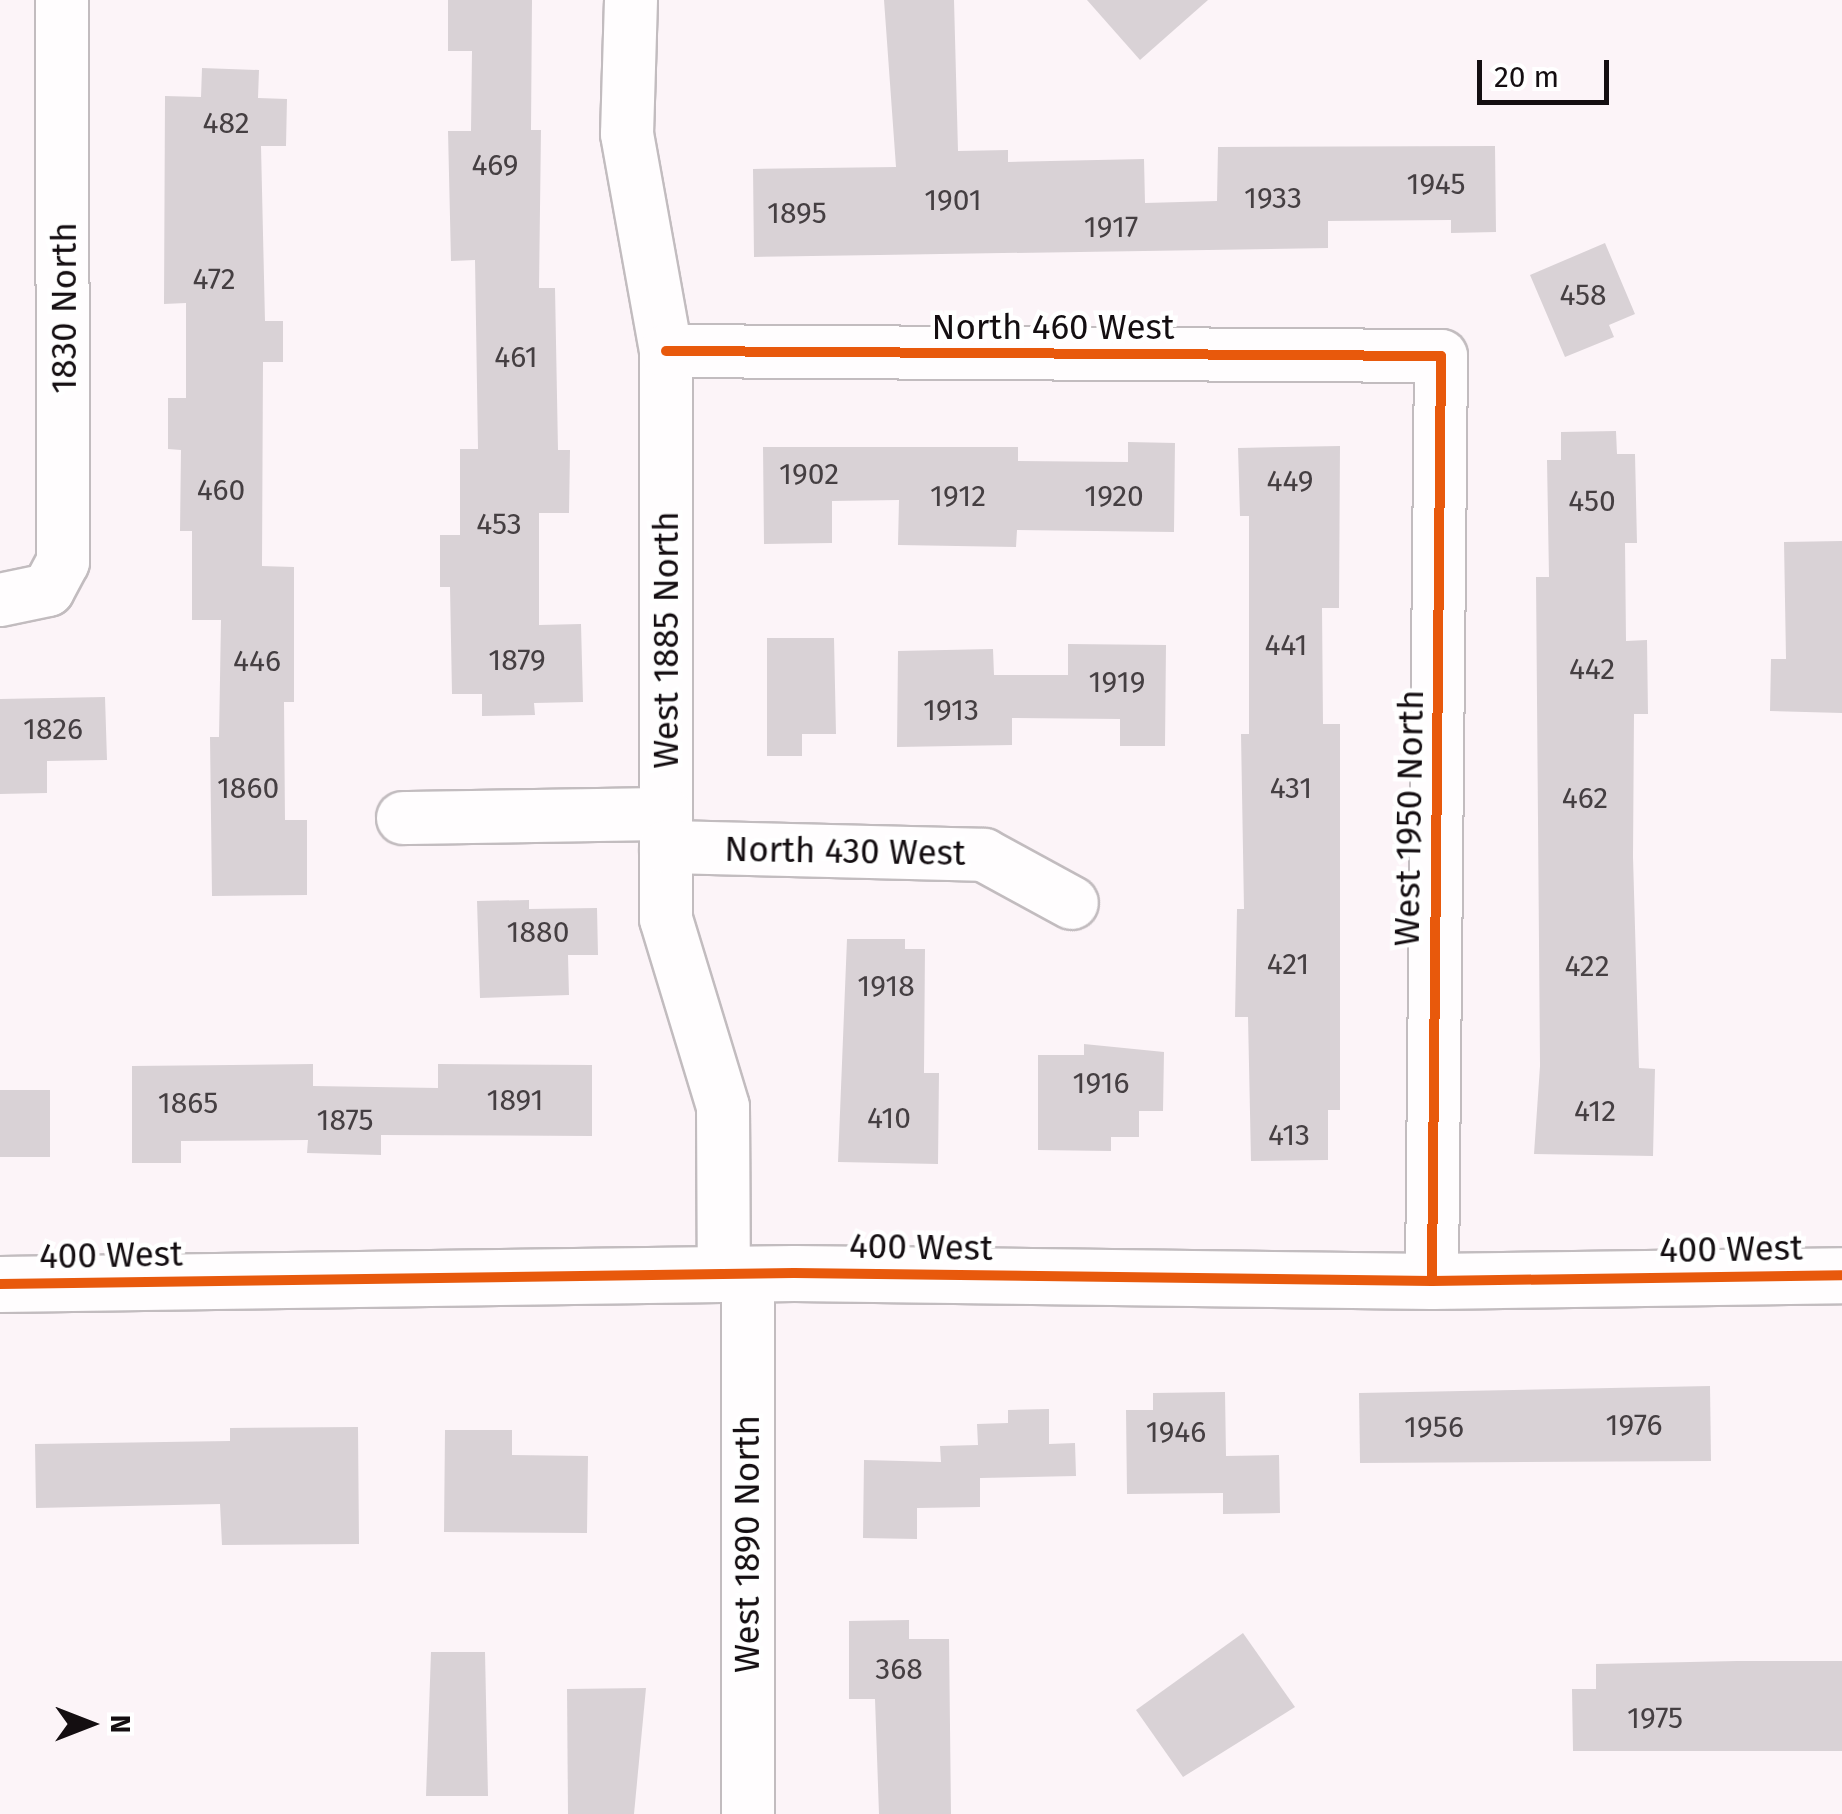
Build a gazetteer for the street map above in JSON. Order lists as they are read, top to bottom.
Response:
{
  "streets": {
    "street": [
      "1830 North",
      "North 460 West",
      "West 1885 North",
      "West 1950 North",
      "North 430 West",
      "400 West",
      "West 1890 North"
    ]
  },
  "crossings": [
    ["North 460 West", "West 1885 North"],
    ["North 460 West", "West 1950 North"],
    ["West 1885 North", "North 430 West"],
    ["West 1885 North", "400 West"],
    ["West 1885 North", "West 1890 North"],
    ["West 1950 North", "400 West"],
    ["400 West", "West 1890 North"]
  ],
  "house_numbers": [
    "482",
    "469",
    "1945",
    "1933",
    "1901",
    "1895",
    "1917",
    "472",
    "458",
    "461",
    "1902",
    "449",
    "460",
    "1912",
    "1920",
    "450",
    "453",
    "441",
    "1879",
    "446",
    "442",
    "1919",
    "1913",
    "1826",
    "1860",
    "431",
    "462",
    "1880",
    "421",
    "422",
    "1918",
    "1916",
    "1891",
    "1865",
    "412",
    "410",
    "1875",
    "413",
    "1976",
    "1956",
    "1946",
    "368",
    "1975"
  ],
  "scale_bar": "20 m",
  "north": "right"
}
